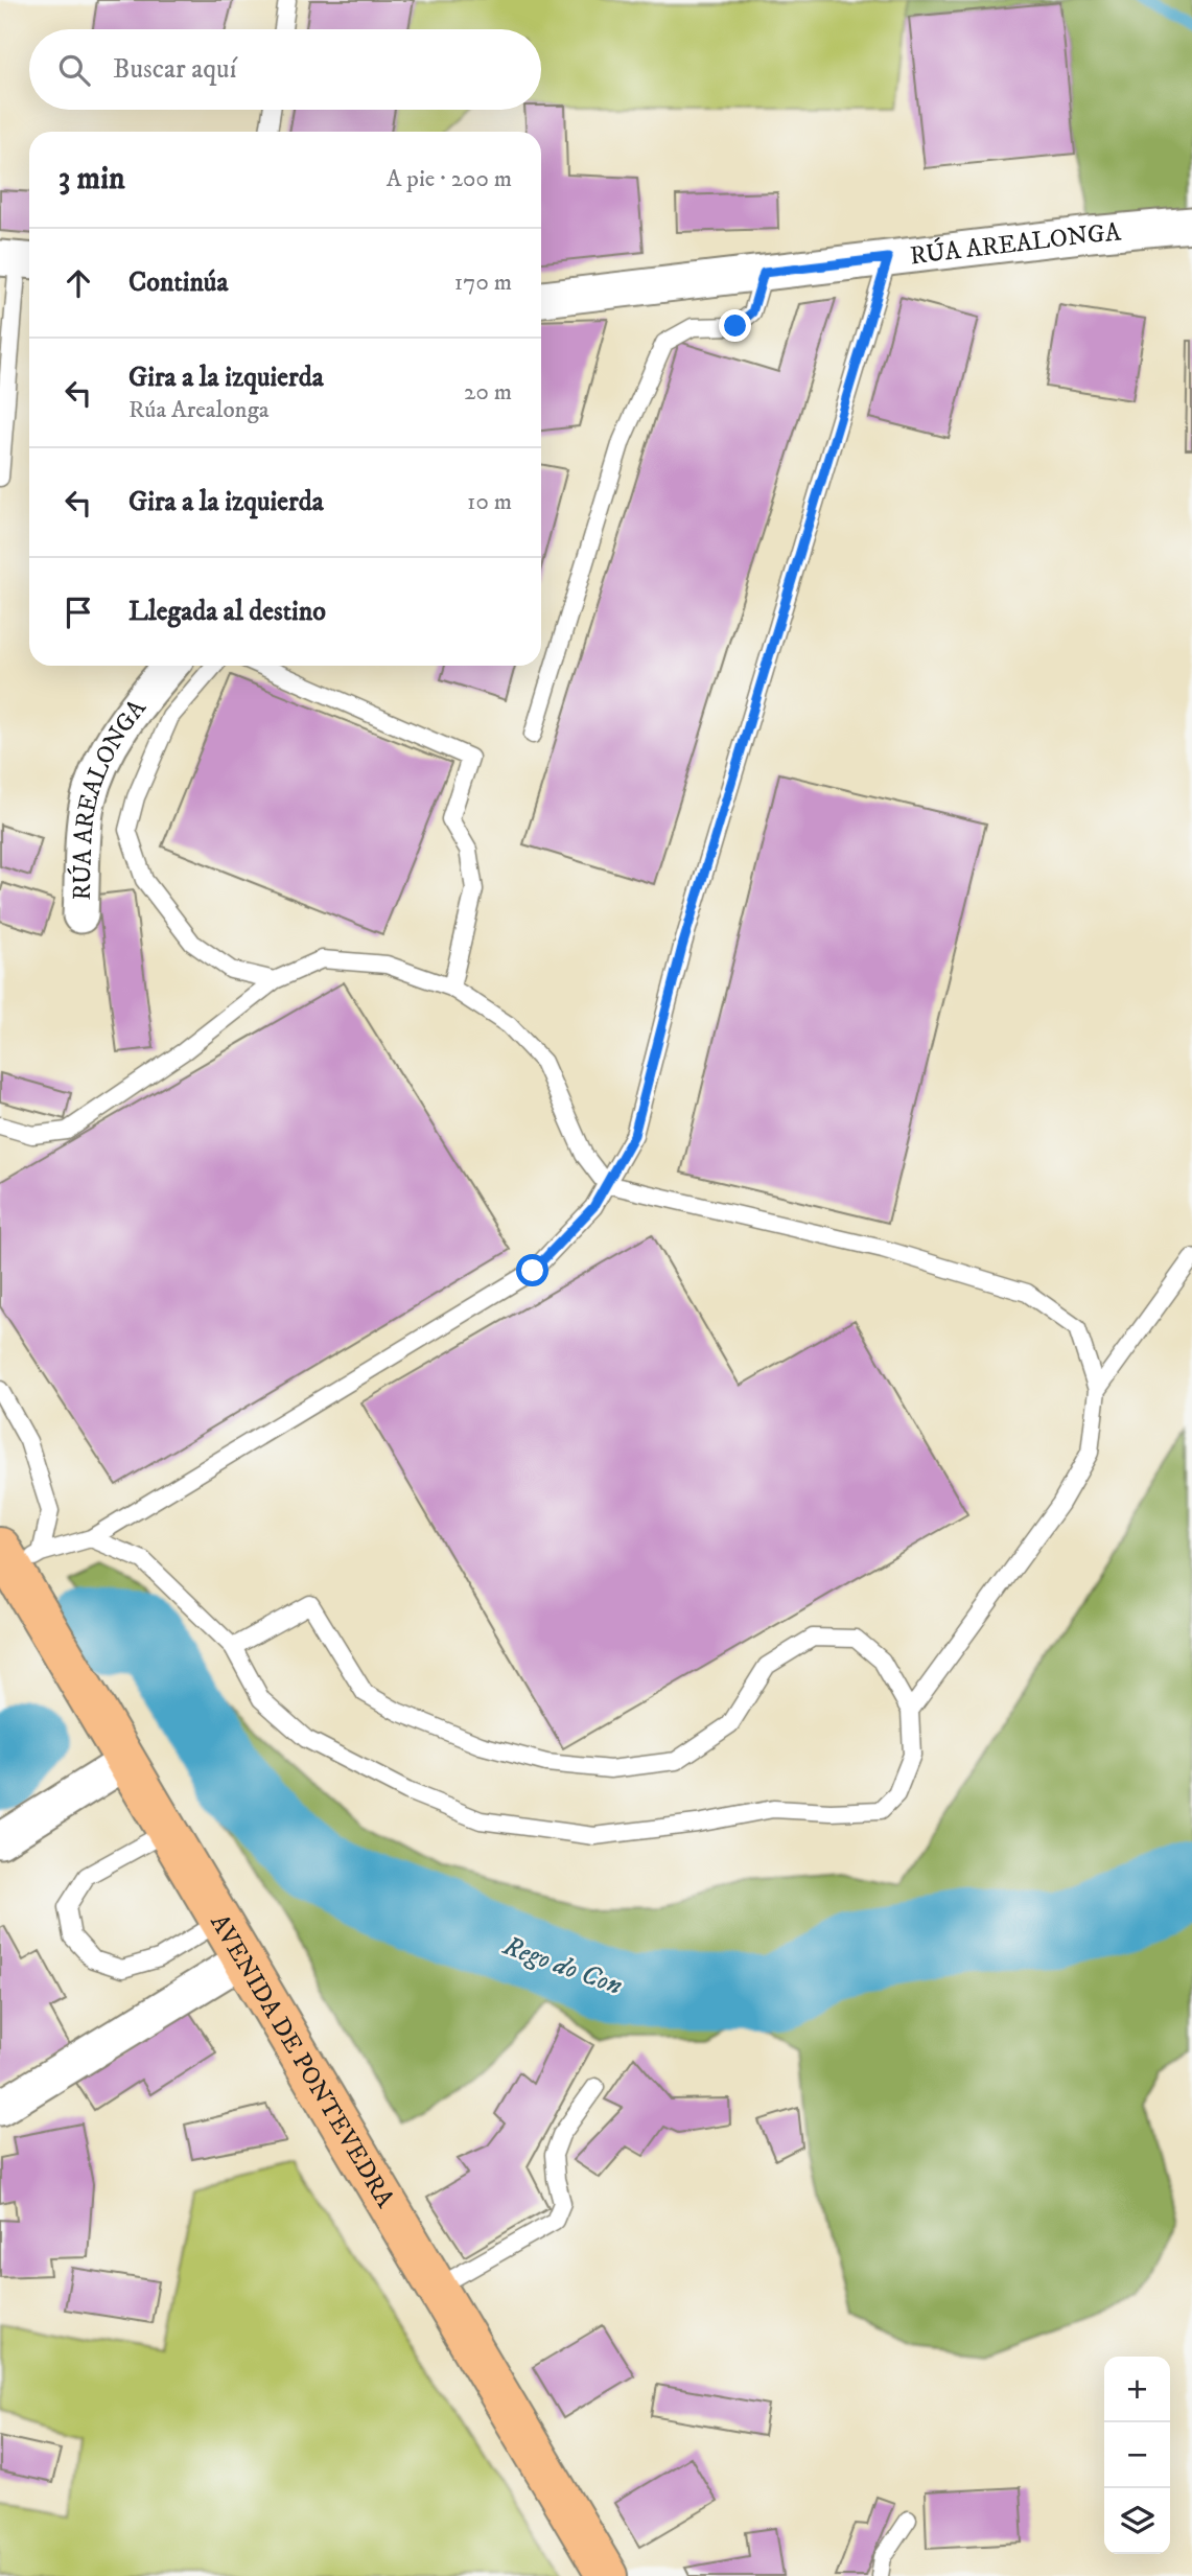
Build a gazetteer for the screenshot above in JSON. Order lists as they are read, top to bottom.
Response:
{
  "streets": {
    "main road": ["AVENIDA DE PONTEVEDRA"],
    "street": ["RÚA AREALONGA"]
  },
  "water": ["Rego do Con"],
  "page": {
    "search": "Buscar aquí",
    "heading": ["3 min", "A pie · 200 m"],
    "list": [
      ["Continúa", "170 m"],
      ["Gira a la izquierda", "Rúa Arealonga", "20 m"],
      ["Gira a la izquierda", "10 m"],
      "Llegada al destino"
    ],
    "map_buttons": ["+", "−"]
  }
}
